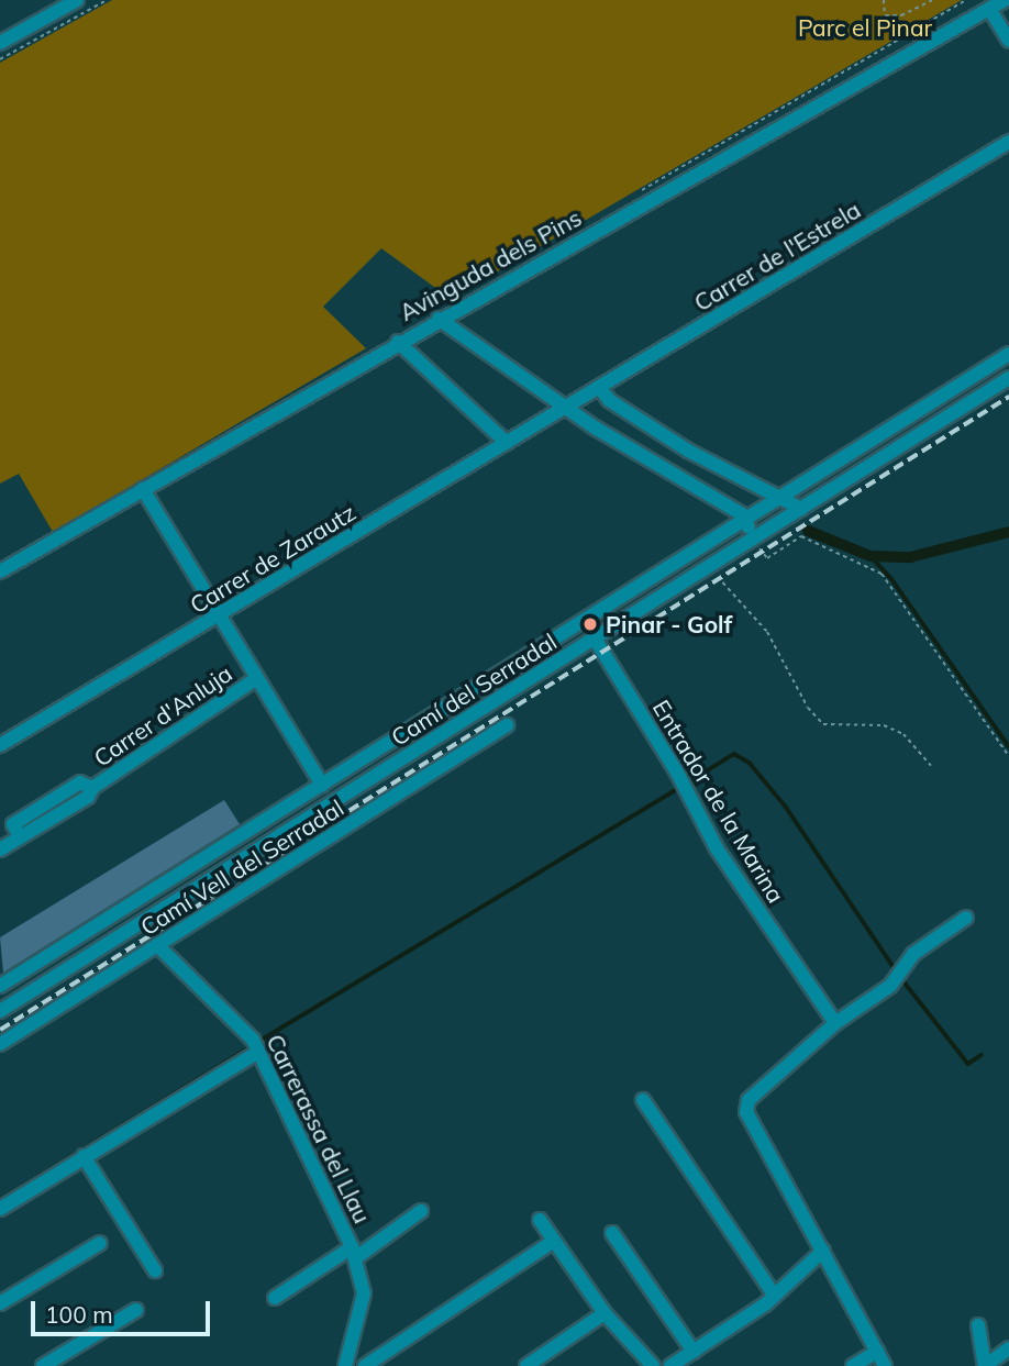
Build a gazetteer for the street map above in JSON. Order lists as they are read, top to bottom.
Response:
{
  "streets": {
    "street": [
      "Carrer de l'Estrela",
      "Avinguda dels Pins",
      "Carrer de Zarautz",
      "Camí del Serradal",
      "Carrer d'Anluja",
      "Entrador de la Marina",
      "Camí Vell del Serradal",
      "Carrerassa del Llau"
    ]
  },
  "crossings": [
    ["Carrer de l'Estrela", "Carrer de Zarautz"],
    ["Camí del Serradal", "Entrador de la Marina"],
    ["Camí Vell del Serradal", "Carrerassa del Llau"]
  ],
  "parks": ["Parc el Pinar"],
  "places": ["Pinar - Golf"],
  "scale_bar": "100 m"
}
